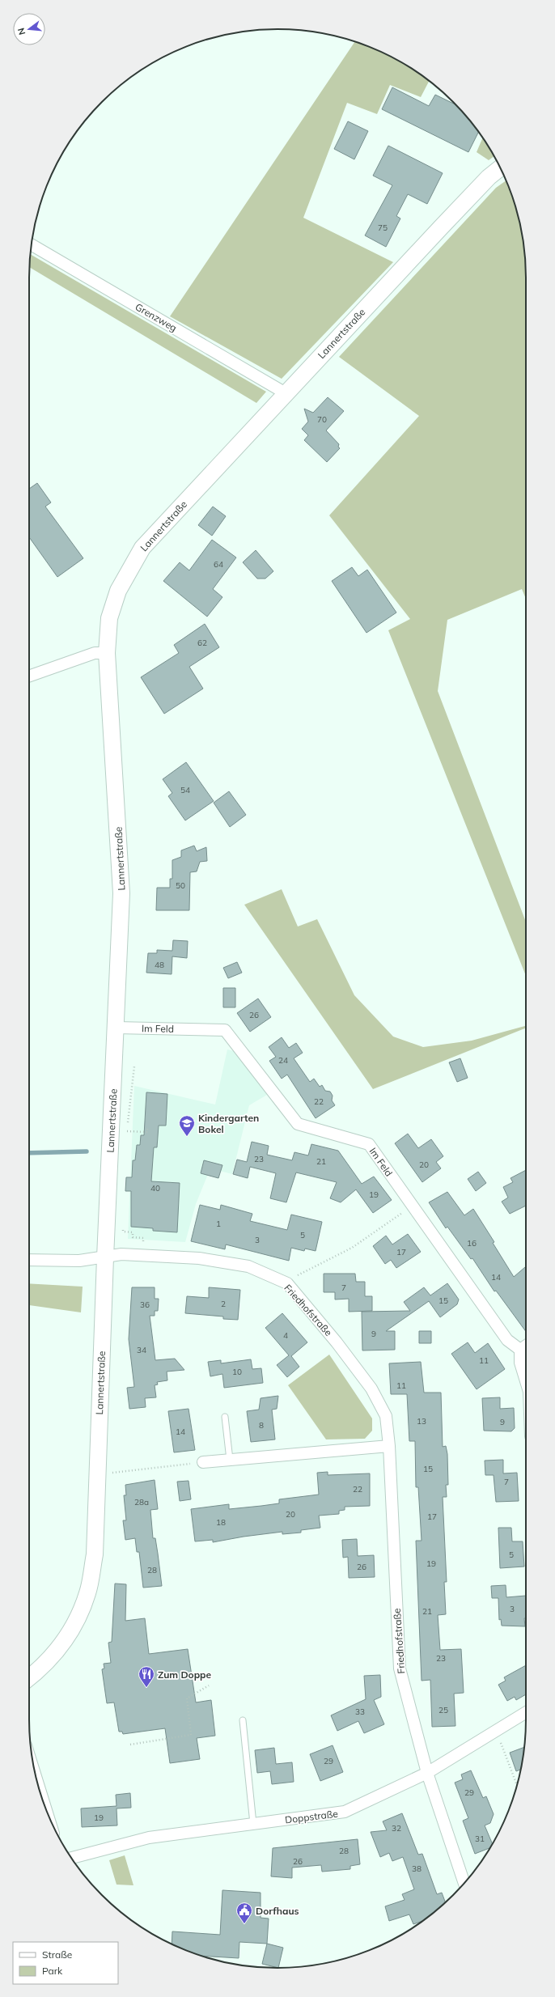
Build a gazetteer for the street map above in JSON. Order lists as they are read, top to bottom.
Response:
{
  "streets": {
    "street": [
      "Grenzweg",
      "Lannertstraße",
      "Im Feld",
      "Friedhofstraße",
      "Doppstraße"
    ]
  },
  "crossings": [
    ["Grenzweg", "Lannertstraße"],
    ["Lannertstraße", "Im Feld"],
    ["Lannertstraße", "Friedhofstraße"],
    ["Friedhofstraße", "Doppstraße"]
  ],
  "places": {
    "school or university": ["Kindergarten Bokel"],
    "restaurant": ["Zum Doppe"],
    "public building": ["Dorfhaus"]
  },
  "house_numbers": [
    "75",
    "70",
    "64",
    "62",
    "54",
    "50",
    "48",
    "26",
    "24",
    "22",
    "23",
    "21",
    "20",
    "40",
    "19",
    "1",
    "5",
    "3",
    "16",
    "17",
    "14",
    "7",
    "15",
    "2",
    "36",
    "9",
    "4",
    "34",
    "11",
    "10",
    "11",
    "13",
    "9",
    "8",
    "14",
    "15",
    "7",
    "22",
    "28a",
    "20",
    "17",
    "18",
    "5",
    "19",
    "26",
    "28",
    "3",
    "21",
    "23",
    "25",
    "33",
    "29",
    "29",
    "19",
    "32",
    "31",
    "28",
    "26",
    "38"
  ],
  "legend": ["Straße", "Park"],
  "north": "left"
}
